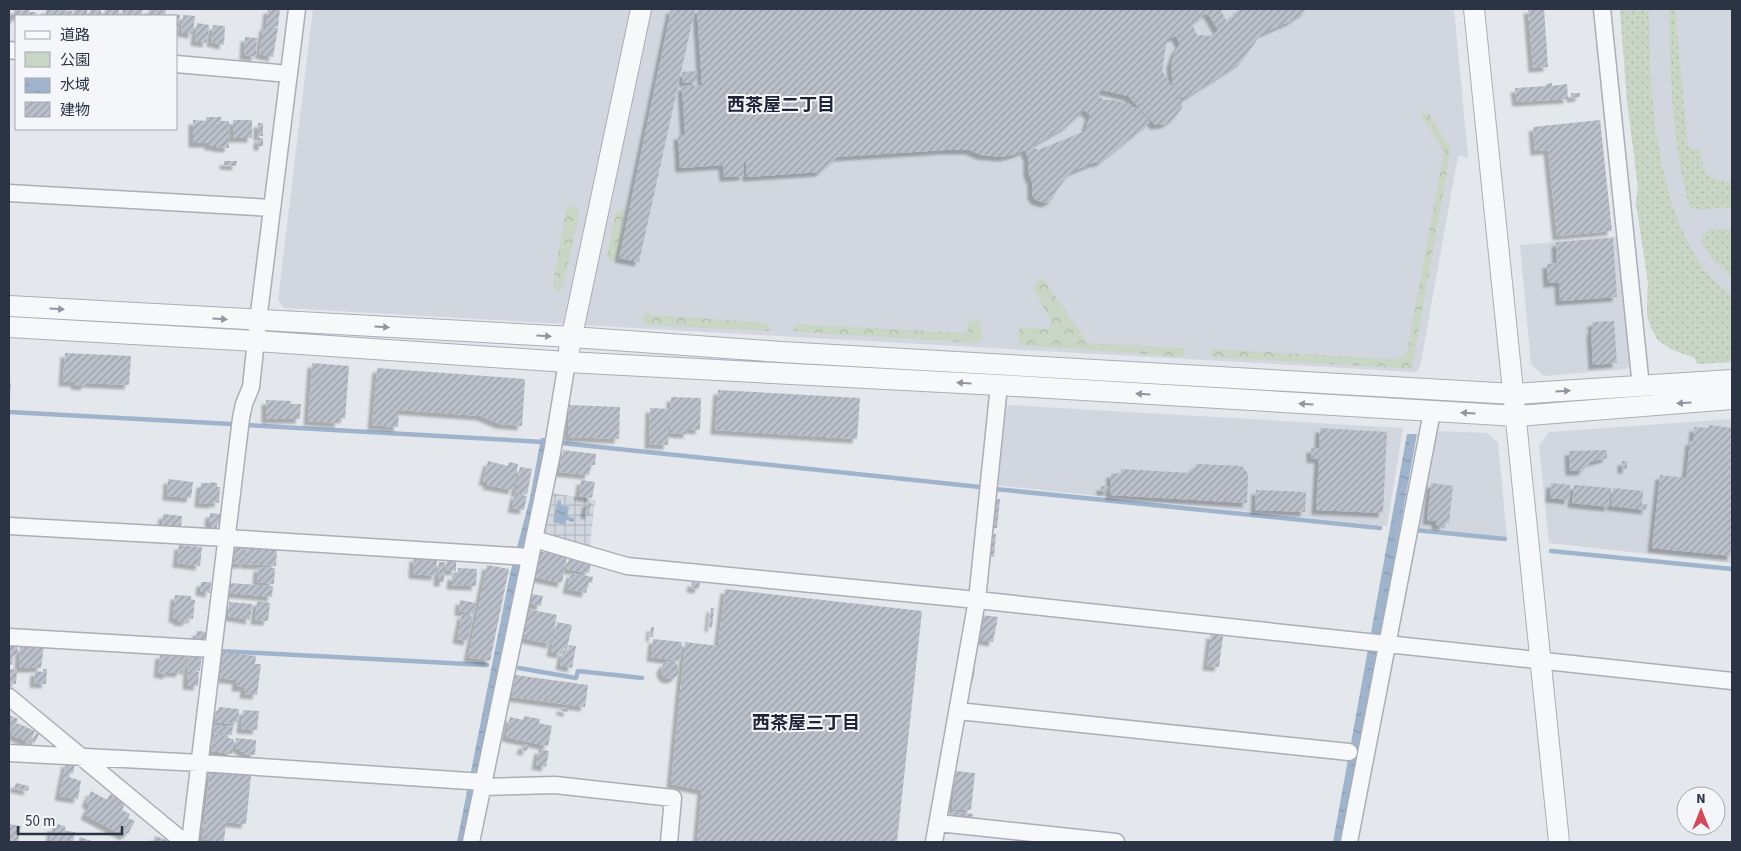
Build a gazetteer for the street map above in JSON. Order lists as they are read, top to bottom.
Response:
{
  "districts": ["西茶屋二丁目", "西茶屋三丁目"],
  "legend": [
    "道路",
    "公園",
    "水域",
    "建物"
  ],
  "scale_bar": "50 m",
  "north": "top"
}
